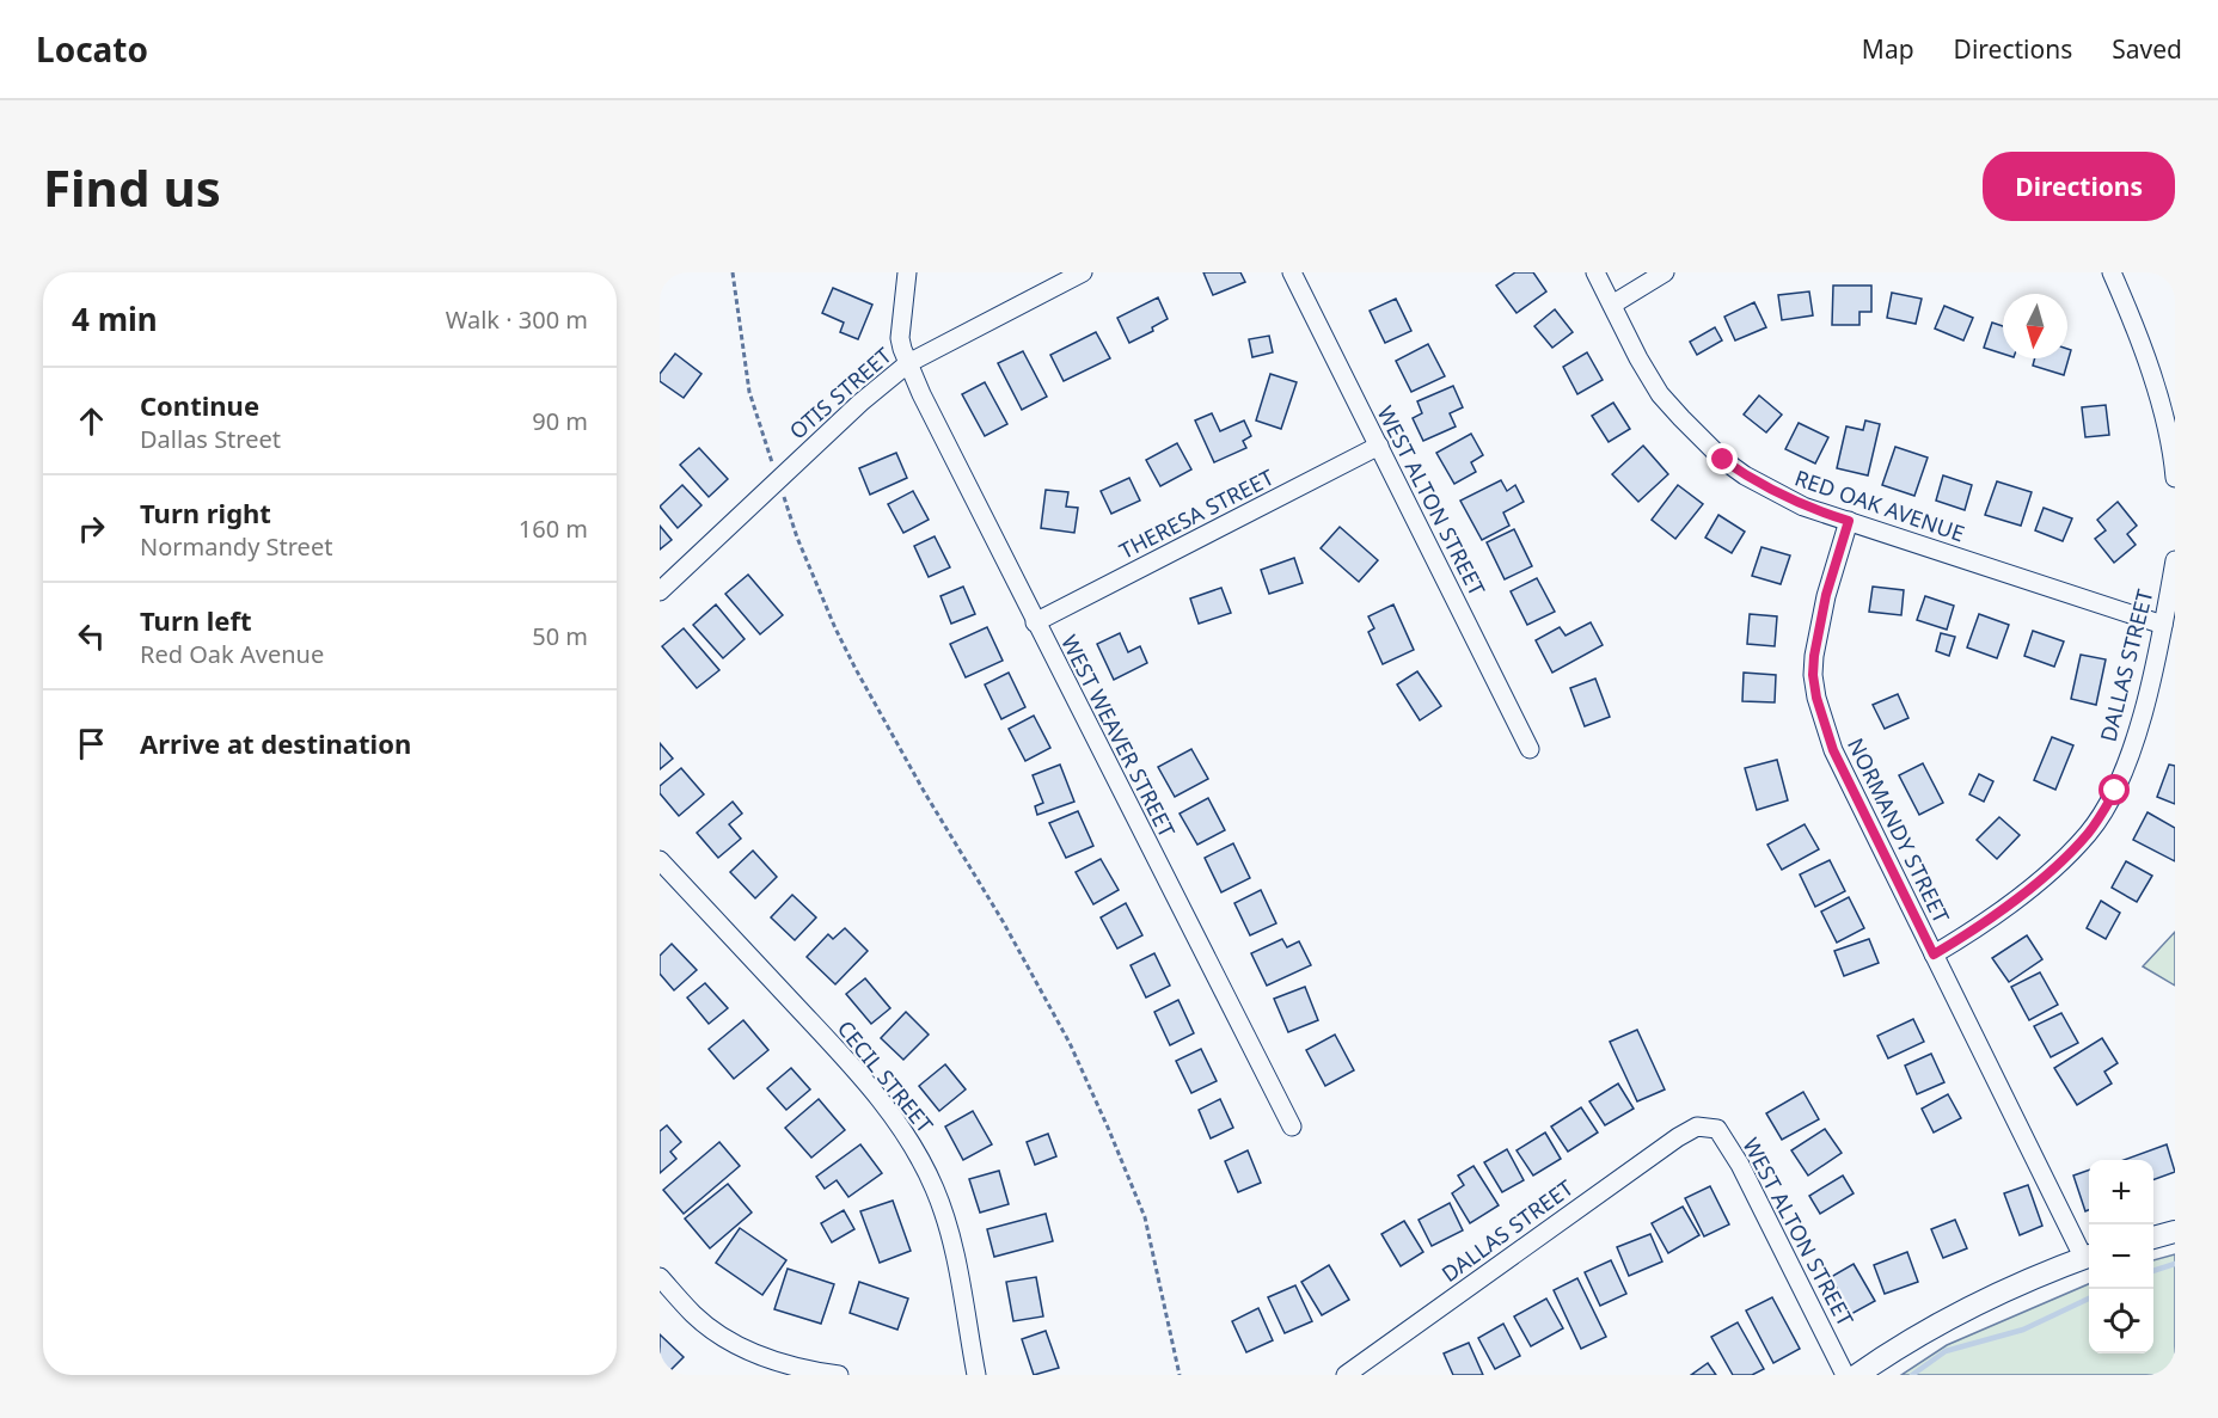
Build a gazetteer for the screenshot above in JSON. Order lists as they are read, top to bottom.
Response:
{
  "streets": {
    "street": [
      "OTIS STREET",
      "WEST ALTON STREET",
      "RED OAK AVENUE",
      "THERESA STREET",
      "DALLAS STREET",
      "WEST WEAVER STREET",
      "NORMANDY STREET",
      "CECIL STREET"
    ]
  },
  "crossings": [
    ["OTIS STREET", "WEST WEAVER STREET"],
    ["WEST ALTON STREET", "THERESA STREET"],
    ["WEST ALTON STREET", "DALLAS STREET"],
    ["RED OAK AVENUE", "DALLAS STREET"],
    ["RED OAK AVENUE", "NORMANDY STREET"],
    ["THERESA STREET", "WEST WEAVER STREET"],
    ["DALLAS STREET", "NORMANDY STREET"]
  ],
  "north": "bottom",
  "page": {
    "header": "Locato",
    "nav": ["Map", "Directions", "Saved"],
    "buttons": "Directions",
    "title": "Find us",
    "heading": ["4 min", "Walk · 300 m"],
    "list": [
      ["Continue", "Dallas Street", "90 m"],
      ["Turn right", "Normandy Street", "160 m"],
      ["Turn left", "Red Oak Avenue", "50 m"],
      "Arrive at destination"
    ],
    "map_buttons": ["+", "−"]
  }
}
